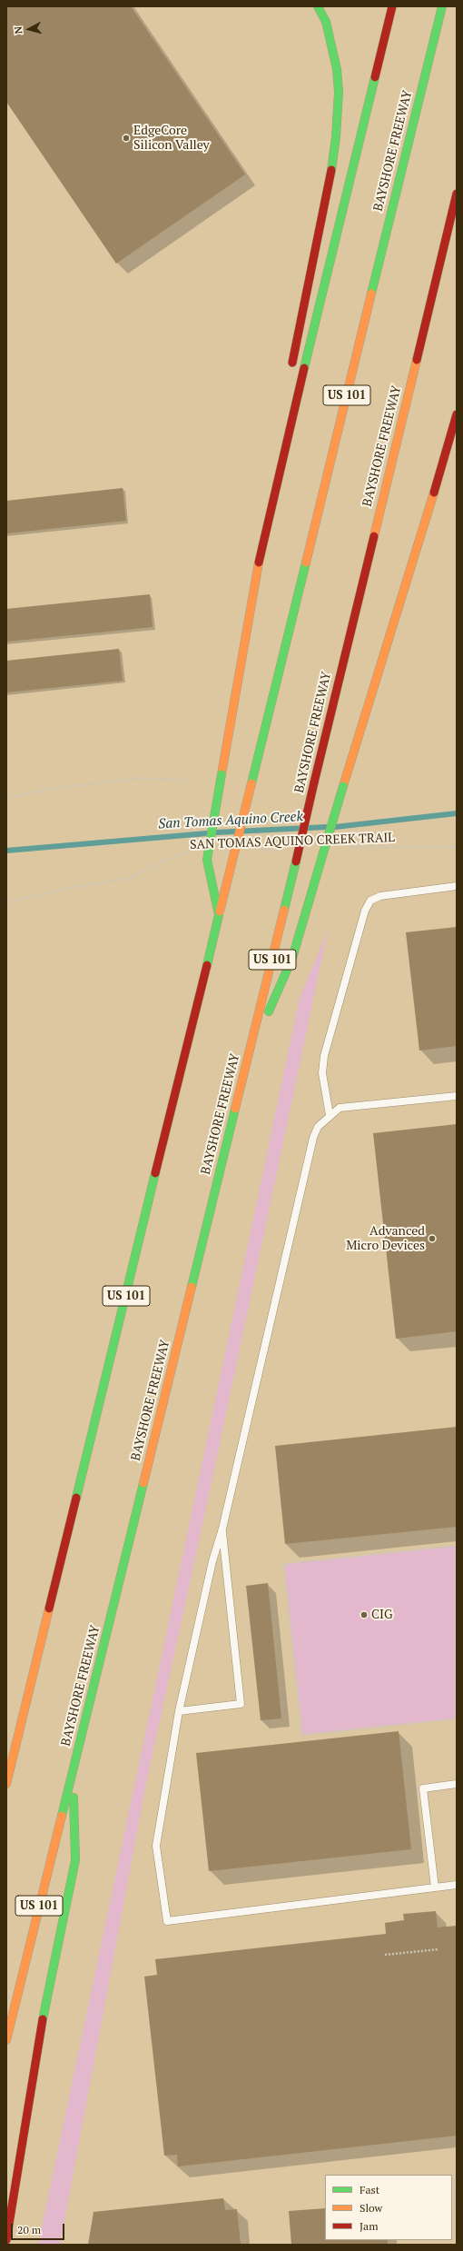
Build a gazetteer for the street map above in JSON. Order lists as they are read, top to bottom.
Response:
{
  "streets": {
    "highway": ["BAYSHORE FREEWAY", "US 101"],
    "path": ["SAN TOMAS AQUINO CREEK TRAIL"]
  },
  "water": ["San Tomas Aquino Creek"],
  "places": ["EdgeCore Silicon Valley", "Advanced Micro Devices", "CIG"],
  "legend": ["Fast", "Slow", "Jam"],
  "scale_bar": "20 m",
  "north": "left"
}
